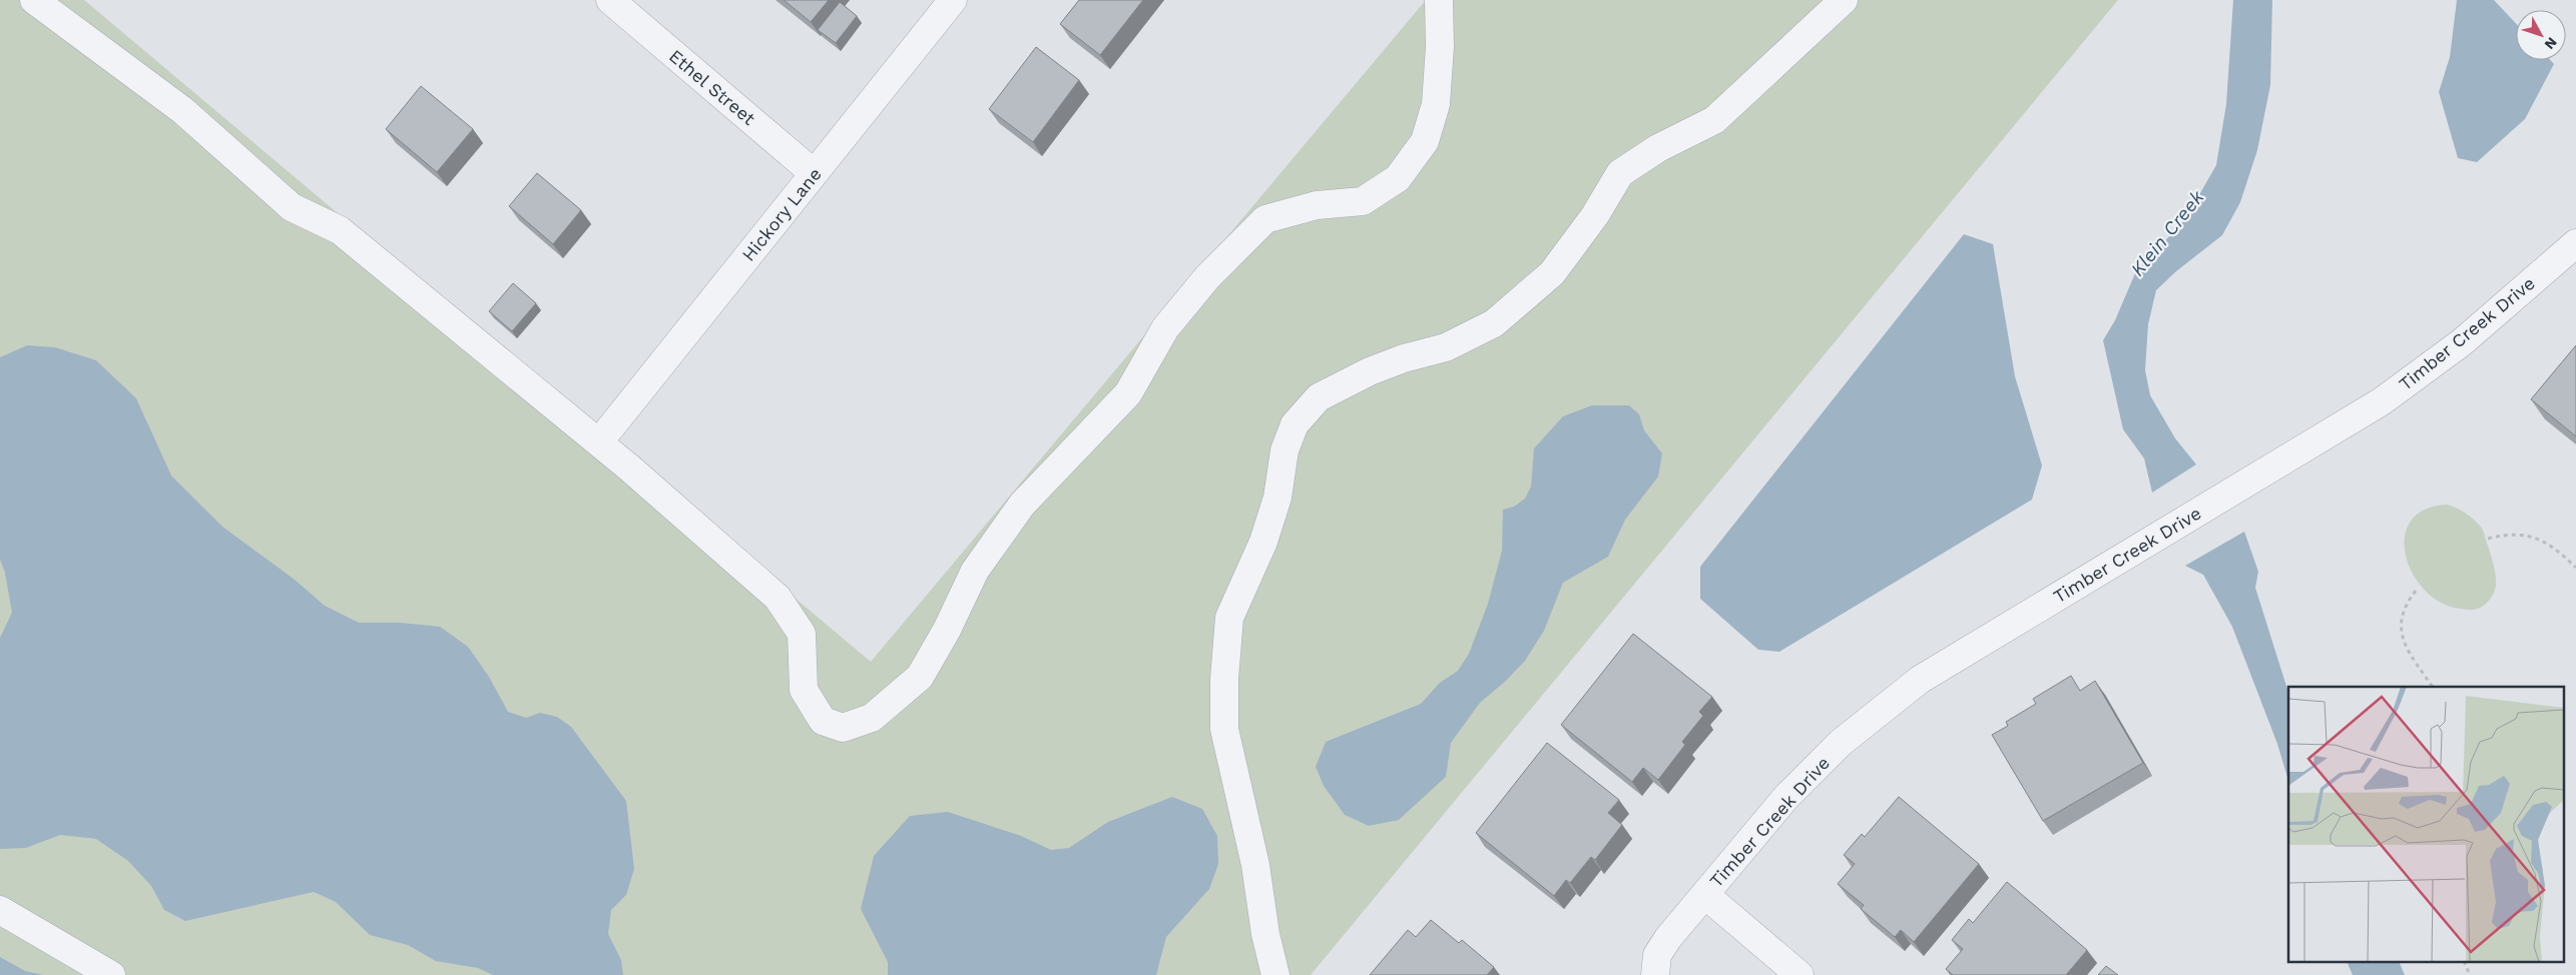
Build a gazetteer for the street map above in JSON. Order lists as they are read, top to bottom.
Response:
{
  "streets": {
    "street": ["Ethel Street", "Hickory Lane", "Timber Creek Drive"]
  },
  "crossings": [
    ["Ethel Street", "Hickory Lane"]
  ],
  "water": ["Klein Creek"],
  "north": "bottom right"
}
